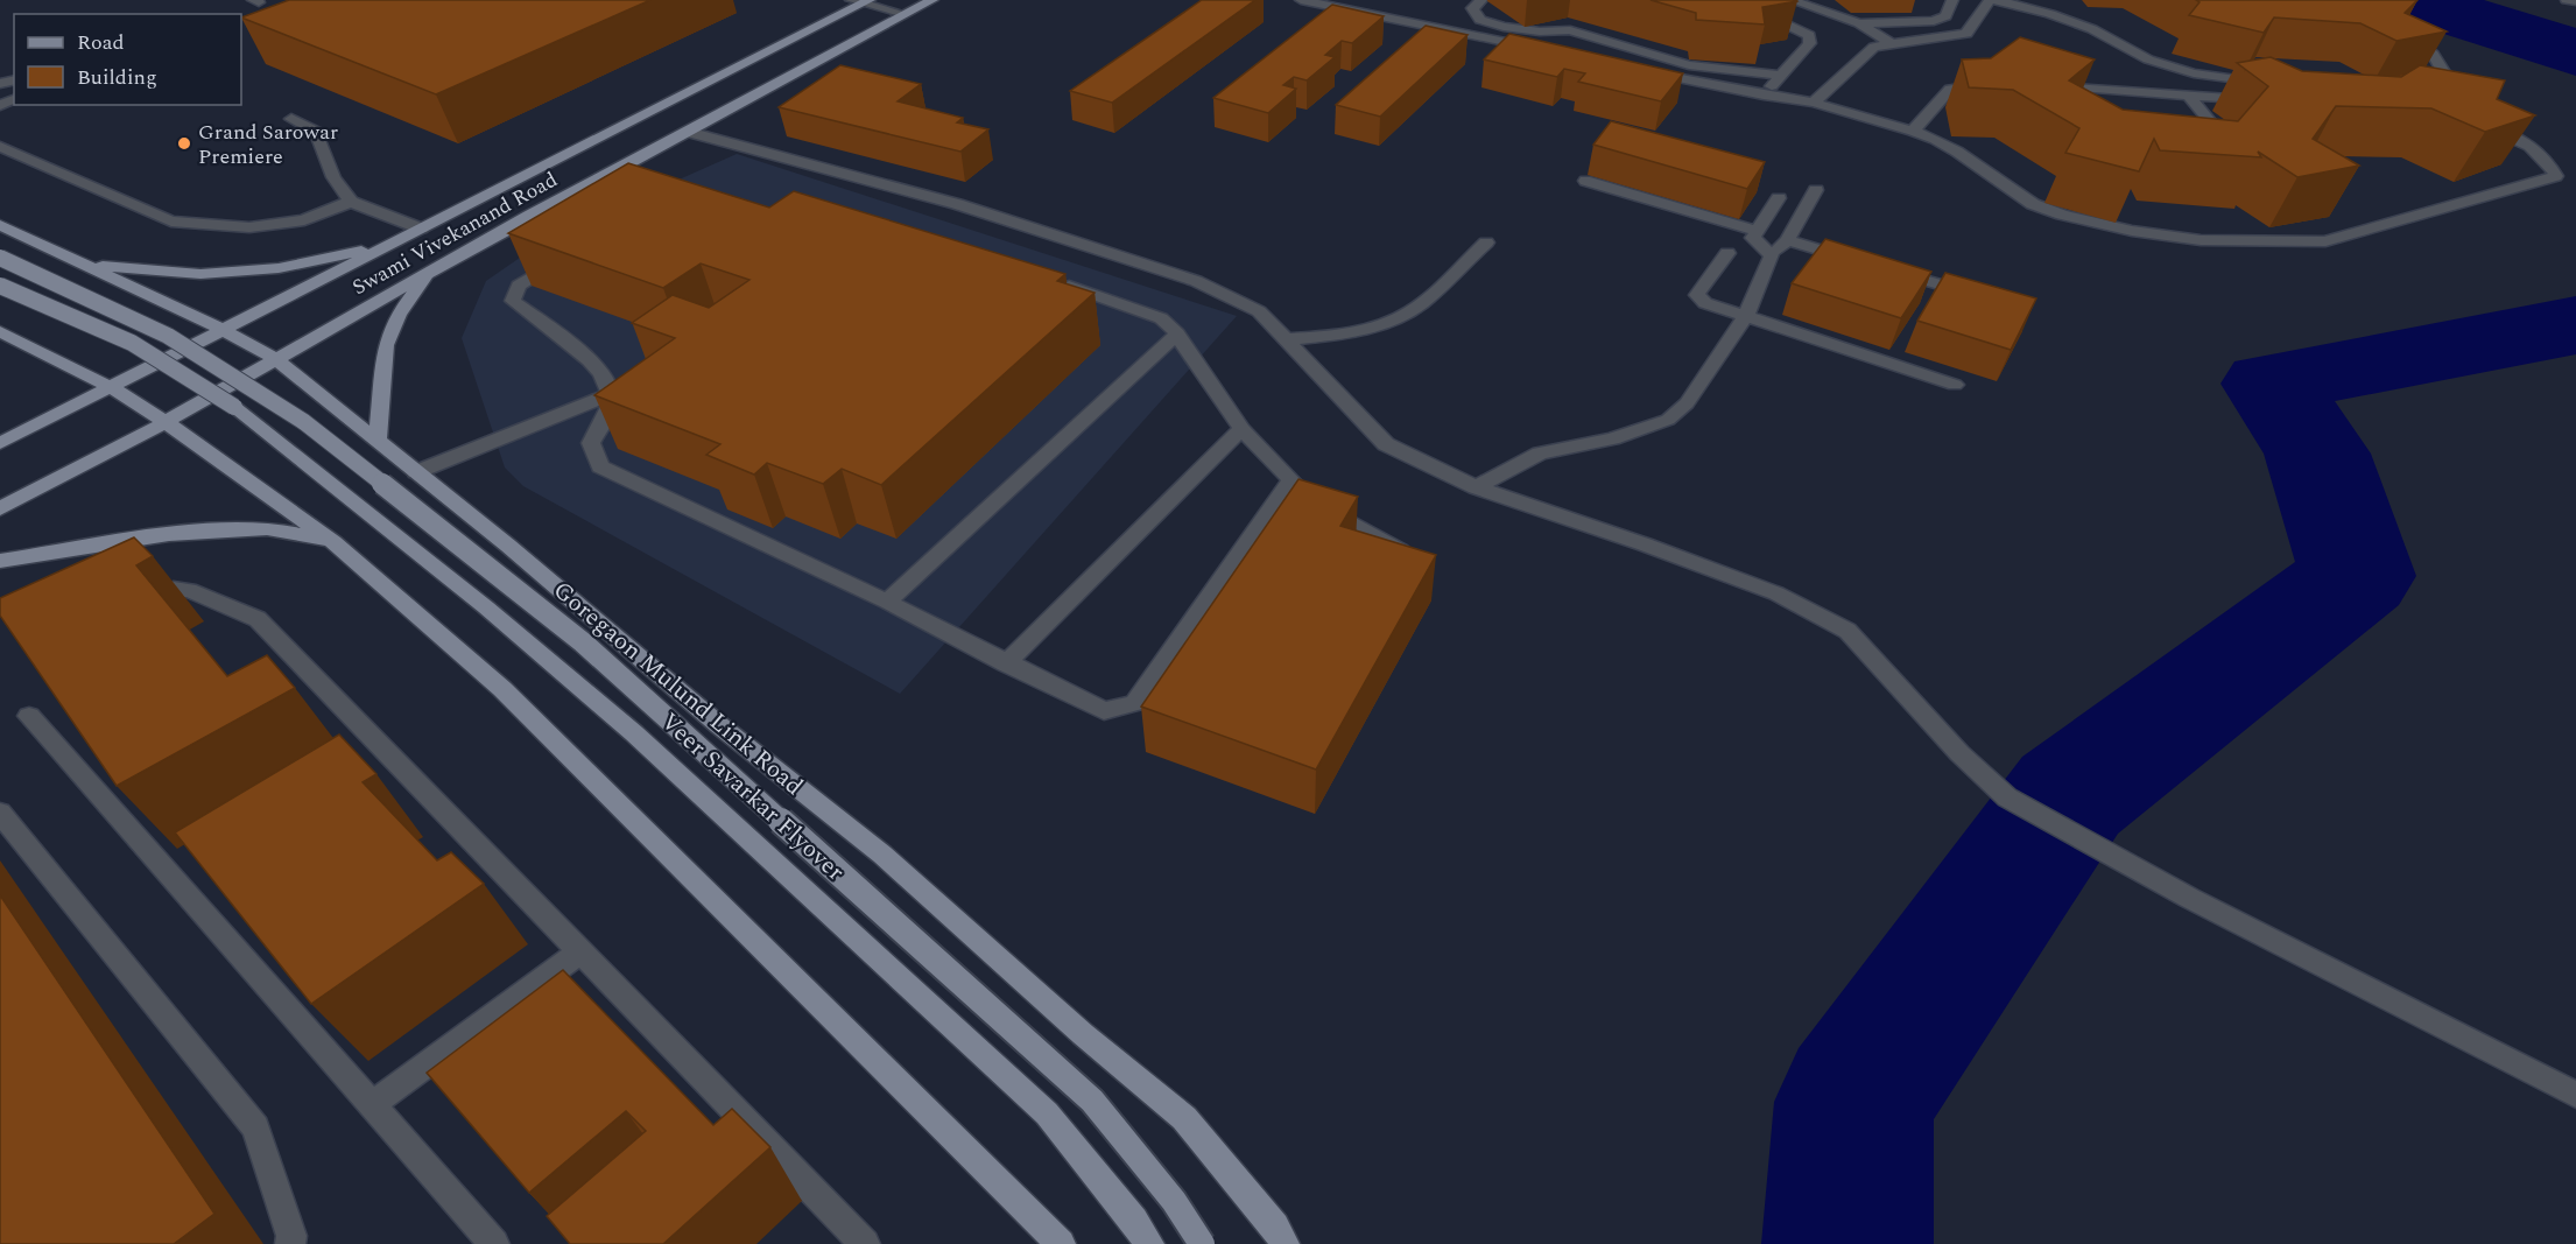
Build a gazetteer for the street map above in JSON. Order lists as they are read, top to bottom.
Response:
{
  "streets": {
    "main road": ["Swami Vivekanand Road", "Goregaon Mulund Link Road", "Veer Savarkar Flyover"]
  },
  "crossings": [
    ["Swami Vivekanand Road", "Goregaon Mulund Link Road"]
  ],
  "places": ["Grand Sarowar Premiere"],
  "legend": ["Road", "Building"]
}
